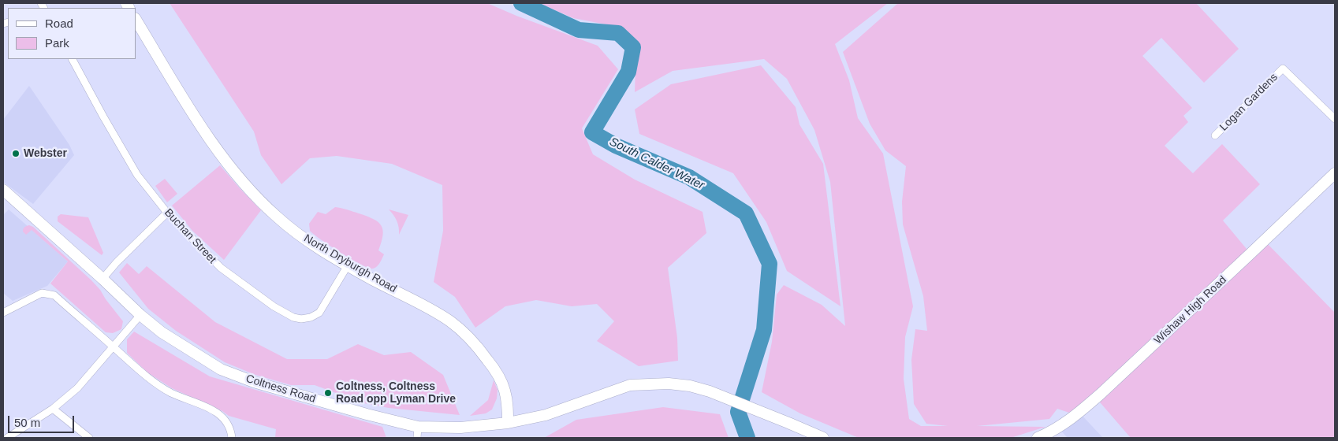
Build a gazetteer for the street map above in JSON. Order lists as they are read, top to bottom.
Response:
{
  "streets": {
    "street": [
      "Logan Gardens",
      "Buchan Street",
      "North Dryburgh Road",
      "Wishaw High Road",
      "Coltness Road"
    ]
  },
  "crossings": [
    ["Buchan Street", "North Dryburgh Road"],
    ["North Dryburgh Road", "Coltness Road"]
  ],
  "water": ["South Calder Water"],
  "places": ["Webster", "Coltness, Coltness Road opp Lyman Drive"],
  "legend": ["Road", "Park"],
  "scale_bar": "50 m"
}
